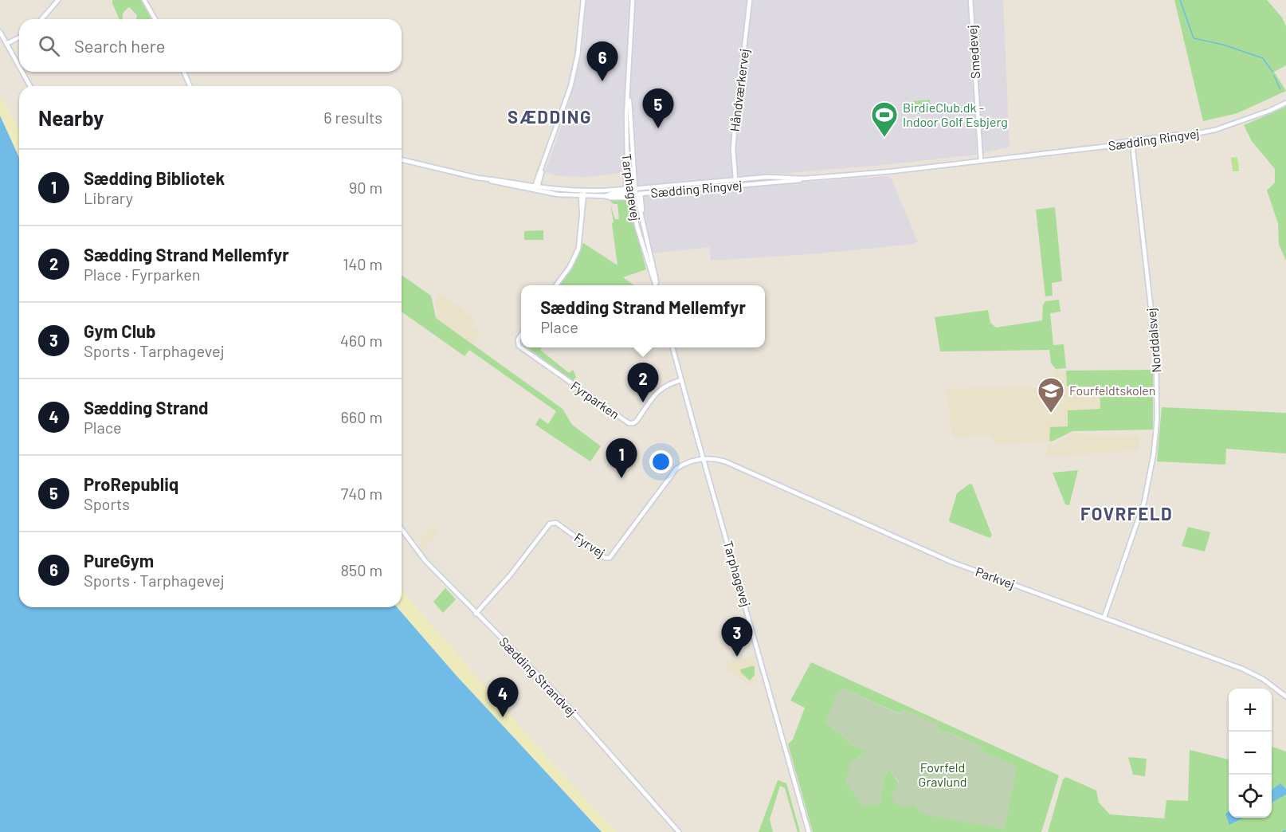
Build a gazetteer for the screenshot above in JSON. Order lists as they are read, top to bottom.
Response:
{
  "streets": {
    "street": [
      "Smedevej",
      "Håndværkervej",
      "Sædding Ringvej",
      "Tarphagevej",
      "Norddalsvej",
      "Fyrparken",
      "Fyrvej",
      "Parkvej",
      "Sædding Strandvej"
    ]
  },
  "crossings": [
    ["Smedevej", "Sædding Ringvej"],
    ["Håndværkervej", "Sædding Ringvej"],
    ["Sædding Ringvej", "Tarphagevej"],
    ["Sædding Ringvej", "Norddalsvej"],
    ["Tarphagevej", "Fyrparken"],
    ["Tarphagevej", "Fyrvej"],
    ["Tarphagevej", "Parkvej"],
    ["Norddalsvej", "Parkvej"],
    ["Fyrvej", "Parkvej"],
    ["Fyrvej", "Sædding Strandvej"]
  ],
  "districts": ["SÆDDING", "FOVRFELD"],
  "parks": ["Fovrfeld Gravlund"],
  "places": {
    "sports": ["BirdieClub.dk - Indoor Golf Esbjerg"],
    "school or university": ["Fourfeldtskolen"]
  },
  "page": {
    "search": "Search here",
    "pins": [
      "6",
      "5",
      "2",
      "1",
      "3",
      "4"
    ],
    "heading": ["Nearby", "6 results"],
    "list": [
      {
        "mark": "1",
        "name": "Sædding Bibliotek",
        "note": "Library",
        "value": "90 m"
      },
      {
        "mark": "2",
        "name": "Sædding Strand Mellemfyr",
        "note": "Place · Fyrparken",
        "value": "140 m"
      },
      {
        "mark": "3",
        "name": "Gym Club",
        "note": "Sports · Tarphagevej",
        "value": "460 m"
      },
      {
        "mark": "4",
        "name": "Sædding Strand",
        "note": "Place",
        "value": "660 m"
      },
      {
        "mark": "5",
        "name": "ProRepubliq",
        "note": "Sports",
        "value": "740 m"
      },
      {
        "mark": "6",
        "name": "PureGym",
        "note": "Sports · Tarphagevej",
        "value": "850 m"
      }
    ],
    "popup": ["Sædding Strand Mellemfyr", "Place"],
    "map_buttons": ["+", "−"]
  }
}
